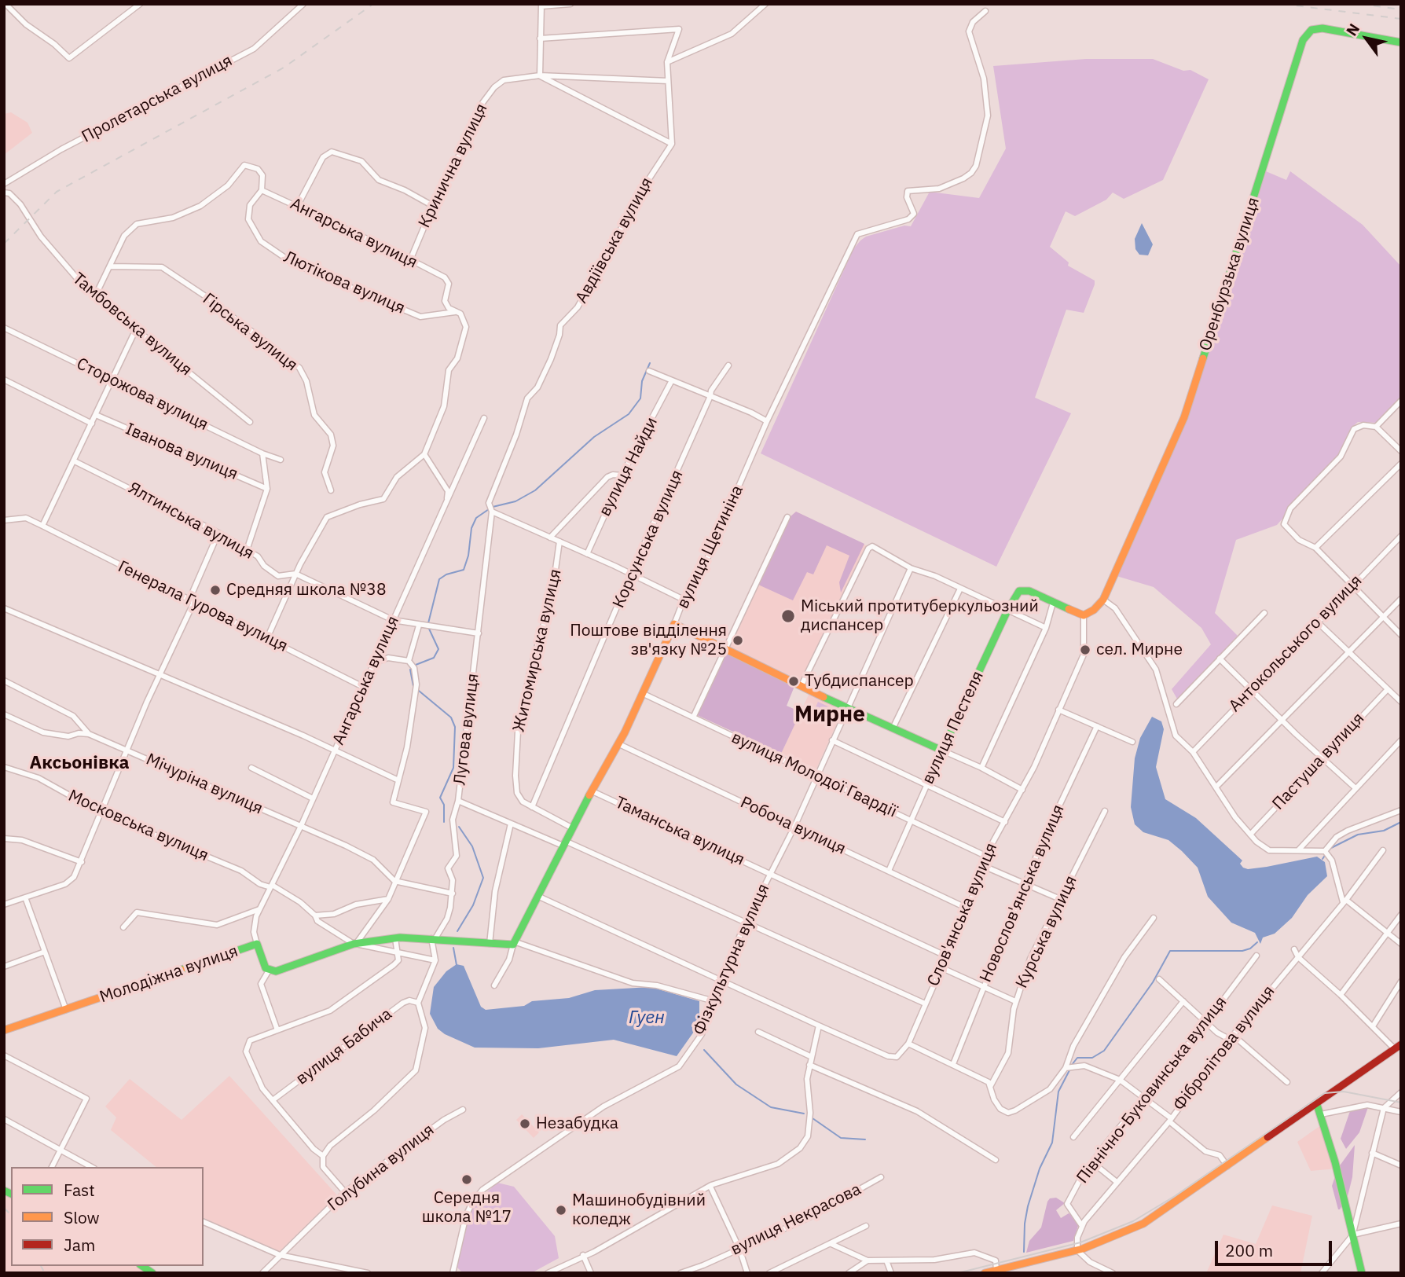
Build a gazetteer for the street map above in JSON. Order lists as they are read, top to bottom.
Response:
{
  "streets": {
    "street": [
      "Пролетарська вулиця",
      "Кринична вулиця",
      "Ангарська вулиця",
      "Авдіївська вулиця",
      "Оренбурзька вулиця",
      "Лютікова вулиця",
      "Тамбовська вулиця",
      "Гірська вулиця",
      "Сторожова вулиця",
      "Іванова вулиця",
      "вулиця Найди",
      "Ялтинська вулиця",
      "Корсунська вулиця",
      "вулиця Щетиніна",
      "Генерала Гурова вулиця",
      "Антокольського вулиця",
      "Житомирська вулиця",
      "вулиця Пестеля",
      "Лугова вулиця",
      "Пастуша вулиця",
      "вулиця Молодої Гвардії",
      "Мічуріна вулиця",
      "Московська вулиця",
      "Робоча вулиця",
      "Таманська вулиця",
      "Новослов'янська вулиця",
      "Слов'янська вулиця",
      "Курська вулиця",
      "Фізкультурна вулиця",
      "Молодіжна вулиця",
      "вулиця Бабича",
      "Фібролітова вулиця",
      "Північно-Буковинська вулиця",
      "Голубина вулиця",
      "вулиця Некрасова"
    ]
  },
  "crossings": [
    ["Кринична вулиця", "Ангарська вулиця"],
    ["Ангарська вулиця", "Лютікова вулиця"],
    ["Ангарська вулиця", "Ялтинська вулиця"],
    ["Ангарська вулиця", "Генерала Гурова вулиця"],
    ["Ангарська вулиця", "Мічуріна вулиця"],
    ["Ангарська вулиця", "Московська вулиця"],
    ["Ангарська вулиця", "Молодіжна вулиця"],
    ["Авдіївська вулиця", "Лугова вулиця"],
    ["Ялтинська вулиця", "Лугова вулиця"],
    ["Корсунська вулиця", "Житомирська вулиця"],
    ["вулиця Щетиніна", "Житомирська вулиця"],
    ["вулиця Щетиніна", "вулиця Молодої Гвардії"],
    ["вулиця Щетиніна", "Робоча вулиця"],
    ["вулиця Щетиніна", "Таманська вулиця"],
    ["вулиця Пестеля", "вулиця Молодої Гвардії"],
    ["вулиця Пестеля", "Робоча вулиця"],
    ["вулиця Молодої Гвардії", "Слов'янська вулиця"],
    ["вулиця Молодої Гвардії", "Фізкультурна вулиця"],
    ["Робоча вулиця", "Слов'янська вулиця"],
    ["Робоча вулиця", "Фізкультурна вулиця"],
    ["Таманська вулиця", "Слов'янська вулиця"],
    ["Таманська вулиця", "Фізкультурна вулиця"],
    ["Фібролітова вулиця", "Північно-Буковинська вулиця"]
  ],
  "districts": ["Мирне", "Аксьонівка"],
  "water": ["Гуен"],
  "places": [
    "Средняя школа №38",
    "Міський протитуберкульозний диспансер",
    "Поштове відділення зв'язку №25",
    "сел. Мирне",
    "Тубдиспансер",
    "Незабудка",
    "Середня школа №17",
    "Машинобудівний коледж"
  ],
  "legend": ["Fast", "Slow", "Jam"],
  "scale_bar": "200 m",
  "north": "top left"
}
